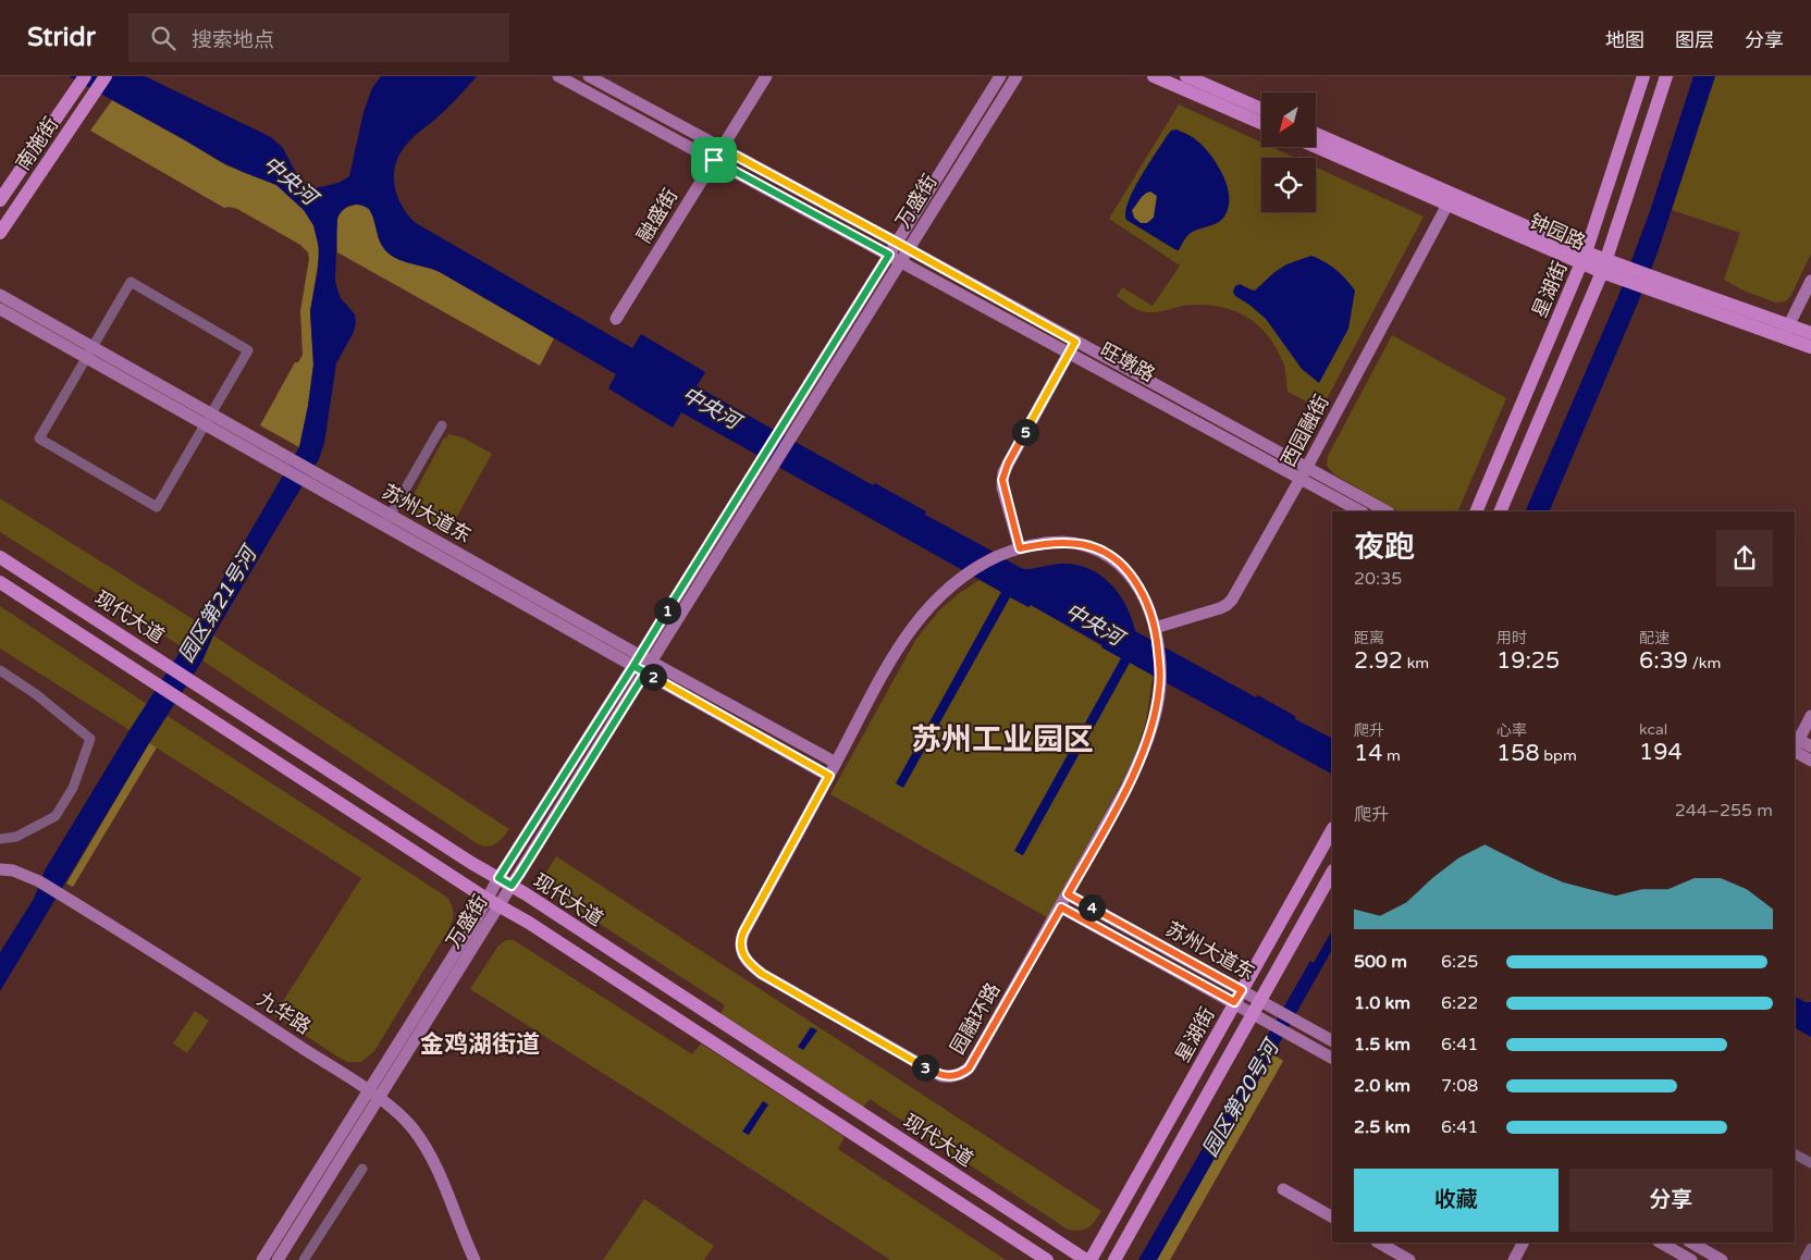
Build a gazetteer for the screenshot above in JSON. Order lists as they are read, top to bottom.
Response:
{
  "streets": {
    "main road": [
      "南施街",
      "万盛街",
      "融盛街",
      "钟园路",
      "星湖街",
      "旺墩路",
      "西园融街",
      "苏州大道东",
      "现代大道",
      "九华路",
      "园融环路"
    ]
  },
  "crossings": [
    ["万盛街", "旺墩路"],
    ["万盛街", "苏州大道东"],
    ["万盛街", "现代大道"],
    ["万盛街", "九华路"],
    ["融盛街", "旺墩路"],
    ["钟园路", "星湖街"],
    ["钟园路", "西园融街"],
    ["星湖街", "苏州大道东"],
    ["星湖街", "现代大道"],
    ["旺墩路", "西园融街"],
    ["西园融街", "园融环路"],
    ["苏州大道东", "园融环路"]
  ],
  "districts": ["苏州工业园区", "金鸡湖街道"],
  "water": ["中央河", "园区第21号河", "园区第20号河"],
  "north": "bottom left",
  "page": {
    "header": "Stridr",
    "search": "搜索地点",
    "nav": ["地图", "图层", "分享"],
    "pins": [
      "5",
      "1",
      "2",
      "4",
      "3"
    ],
    "heading": ["夜跑", "20:35"],
    "stats": [
      ["距离", "2.92 km"],
      ["用时", "19:25"],
      ["配速", "6:39 /km"],
      ["爬升", "14 m"],
      ["心率", "158 bpm"],
      ["kcal", "194"]
    ],
    "chart": ["爬升", "244–255 m"],
    "list": [
      {
        "name": "500 m",
        "note": "6:25"
      },
      {
        "name": "1.0 km",
        "note": "6:22"
      },
      {
        "name": "1.5 km",
        "note": "6:41"
      },
      {
        "name": "2.0 km",
        "note": "7:08"
      },
      {
        "name": "2.5 km",
        "note": "6:41"
      }
    ],
    "buttons": ["收藏", "分享"]
  }
}
